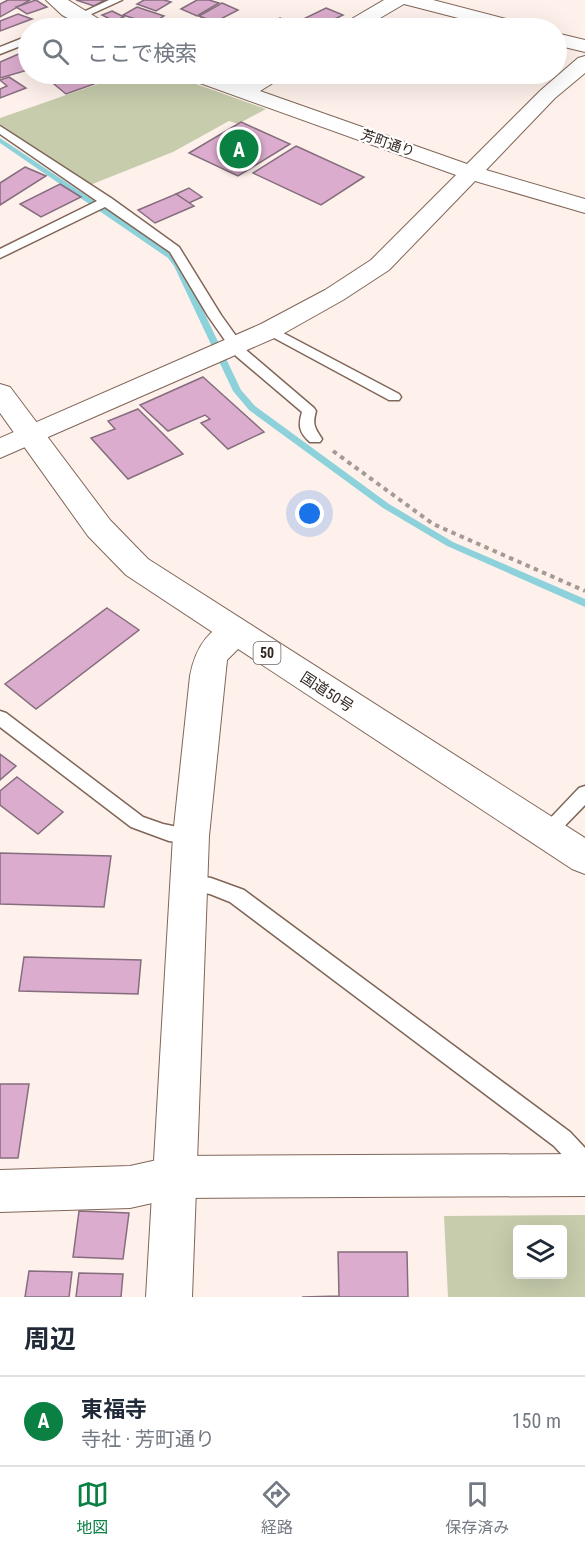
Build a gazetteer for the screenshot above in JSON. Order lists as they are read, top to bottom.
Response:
{
  "streets": {
    "main road": ["50", "国道50号"],
    "street": ["芳町通り"]
  },
  "page": {
    "search": "ここで検索",
    "pins": "A",
    "heading": "周辺",
    "list": [
      {
        "mark": "A",
        "name": "東福寺",
        "note": "寺社 · 芳町通り",
        "value": "150 m"
      }
    ],
    "nav": ["地図", "経路", "保存済み"]
  }
}
